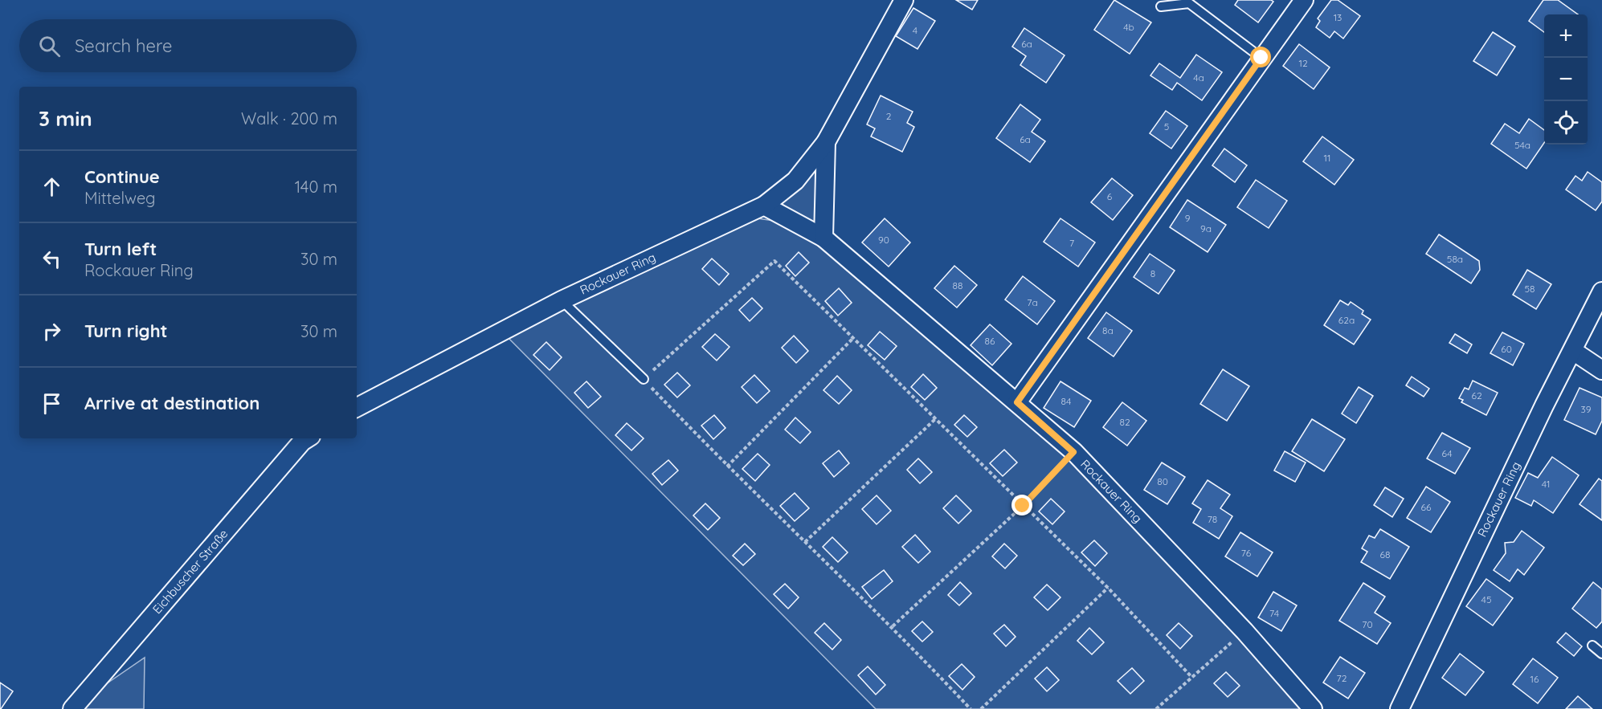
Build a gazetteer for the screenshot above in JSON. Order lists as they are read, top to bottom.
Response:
{
  "streets": {
    "street": ["Rockauer Ring", "Eichbuscher Straße"]
  },
  "house_numbers": [
    "13",
    "4b",
    "4",
    "6a",
    "12",
    "4a",
    "2",
    "5",
    "6a",
    "54a",
    "11",
    "6",
    "9",
    "9a",
    "90",
    "7",
    "58a",
    "8",
    "88",
    "58",
    "7a",
    "62a",
    "8a",
    "86",
    "60",
    "62",
    "84",
    "39",
    "82",
    "64",
    "80",
    "41",
    "66",
    "78",
    "76",
    "68",
    "45",
    "74",
    "70",
    "72",
    "16"
  ],
  "page": {
    "map_buttons": ["+", "−"],
    "search": "Search here",
    "heading": ["3 min", "Walk · 200 m"],
    "list": [
      ["Continue", "Mittelweg", "140 m"],
      ["Turn left", "Rockauer Ring", "30 m"],
      ["Turn right", "30 m"],
      "Arrive at destination"
    ]
  }
}
